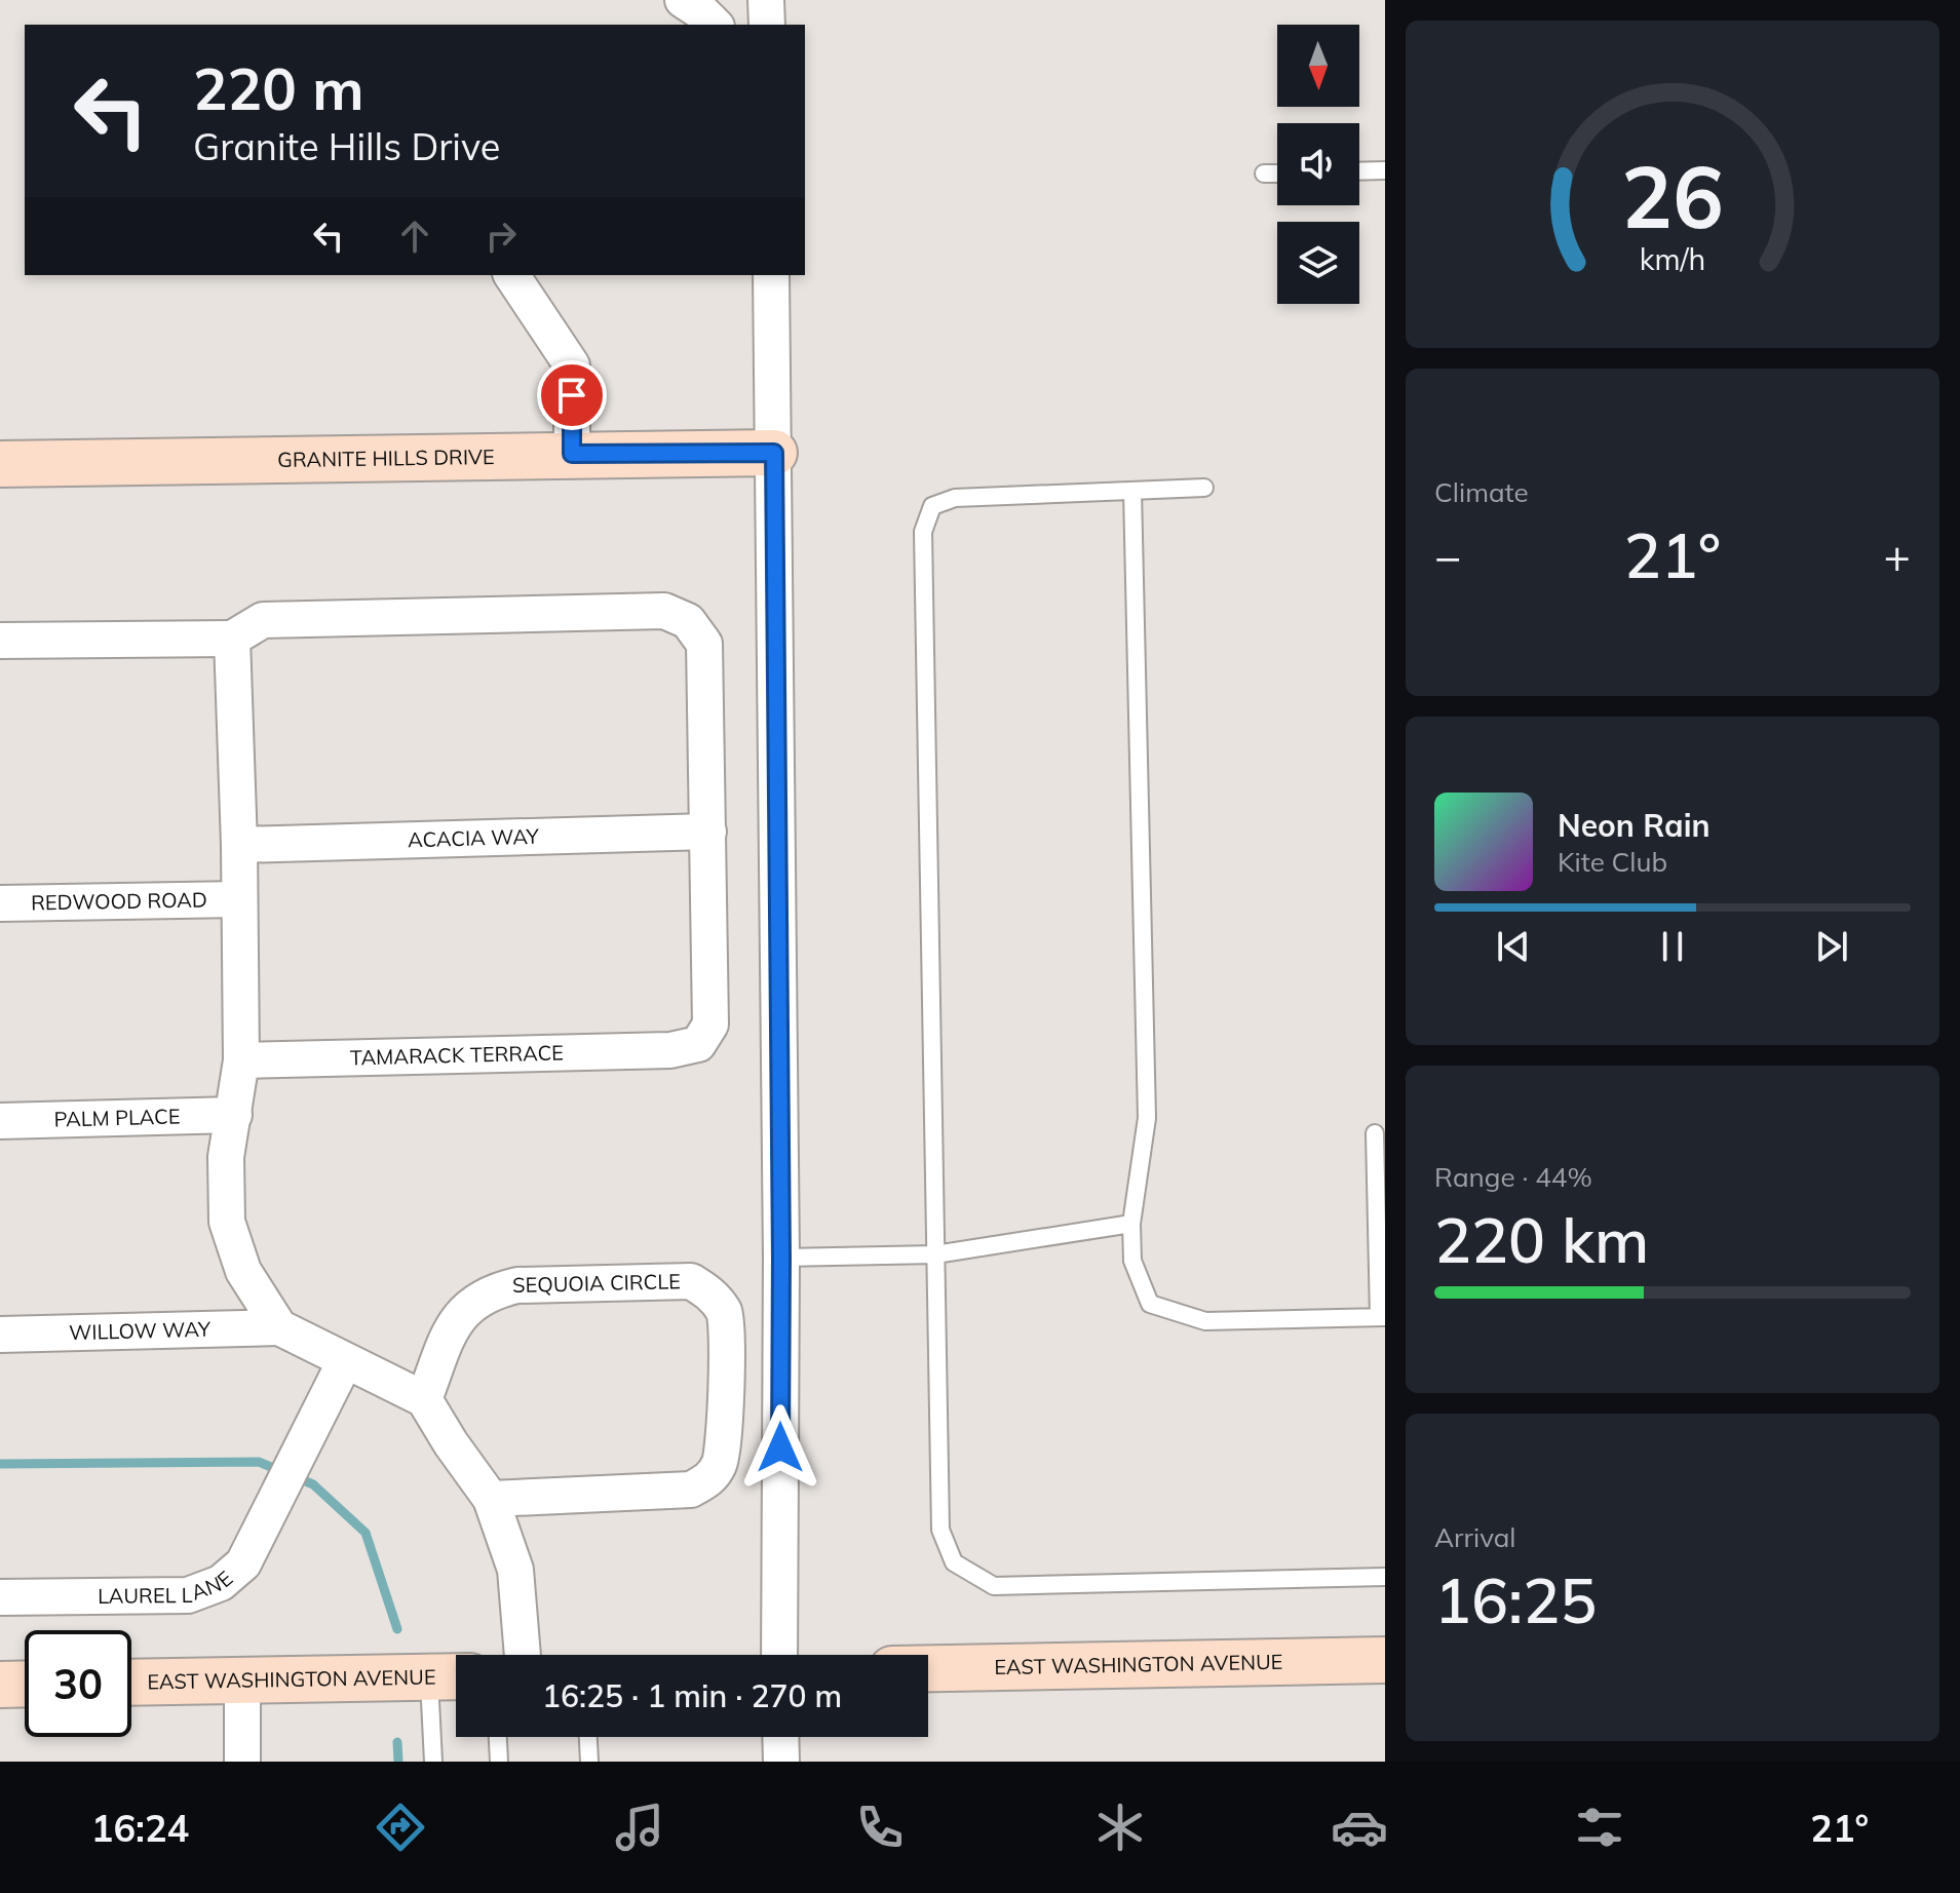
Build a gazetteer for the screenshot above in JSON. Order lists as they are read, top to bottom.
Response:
{
  "streets": {
    "main road": ["GRANITE HILLS DRIVE", "EAST WASHINGTON AVENUE"],
    "street": [
      "ACACIA WAY",
      "REDWOOD ROAD",
      "TAMARACK TERRACE",
      "PALM PLACE",
      "SEQUOIA CIRCLE",
      "WILLOW WAY",
      "LAUREL LANE"
    ]
  },
  "crossings": [
    ["ACACIA WAY", "TAMARACK TERRACE"]
  ],
  "north": "bottom",
  "page": {
    "turn": ["220 m", "Granite Hills Drive"],
    "tile": [
      "Climate",
      ["Range · 44%", "220 km"],
      ["Arrival", "16:25"]
    ],
    "heat": ["−", "21°", "+"],
    "song": ["Neon Rain", "Kite Club"],
    "limit": "30",
    "trip": "16:25 · 1 min · 270 m",
    "tabs": ["16:24", "21°"],
    "gauge": ["26", "km/h"]
  }
}
